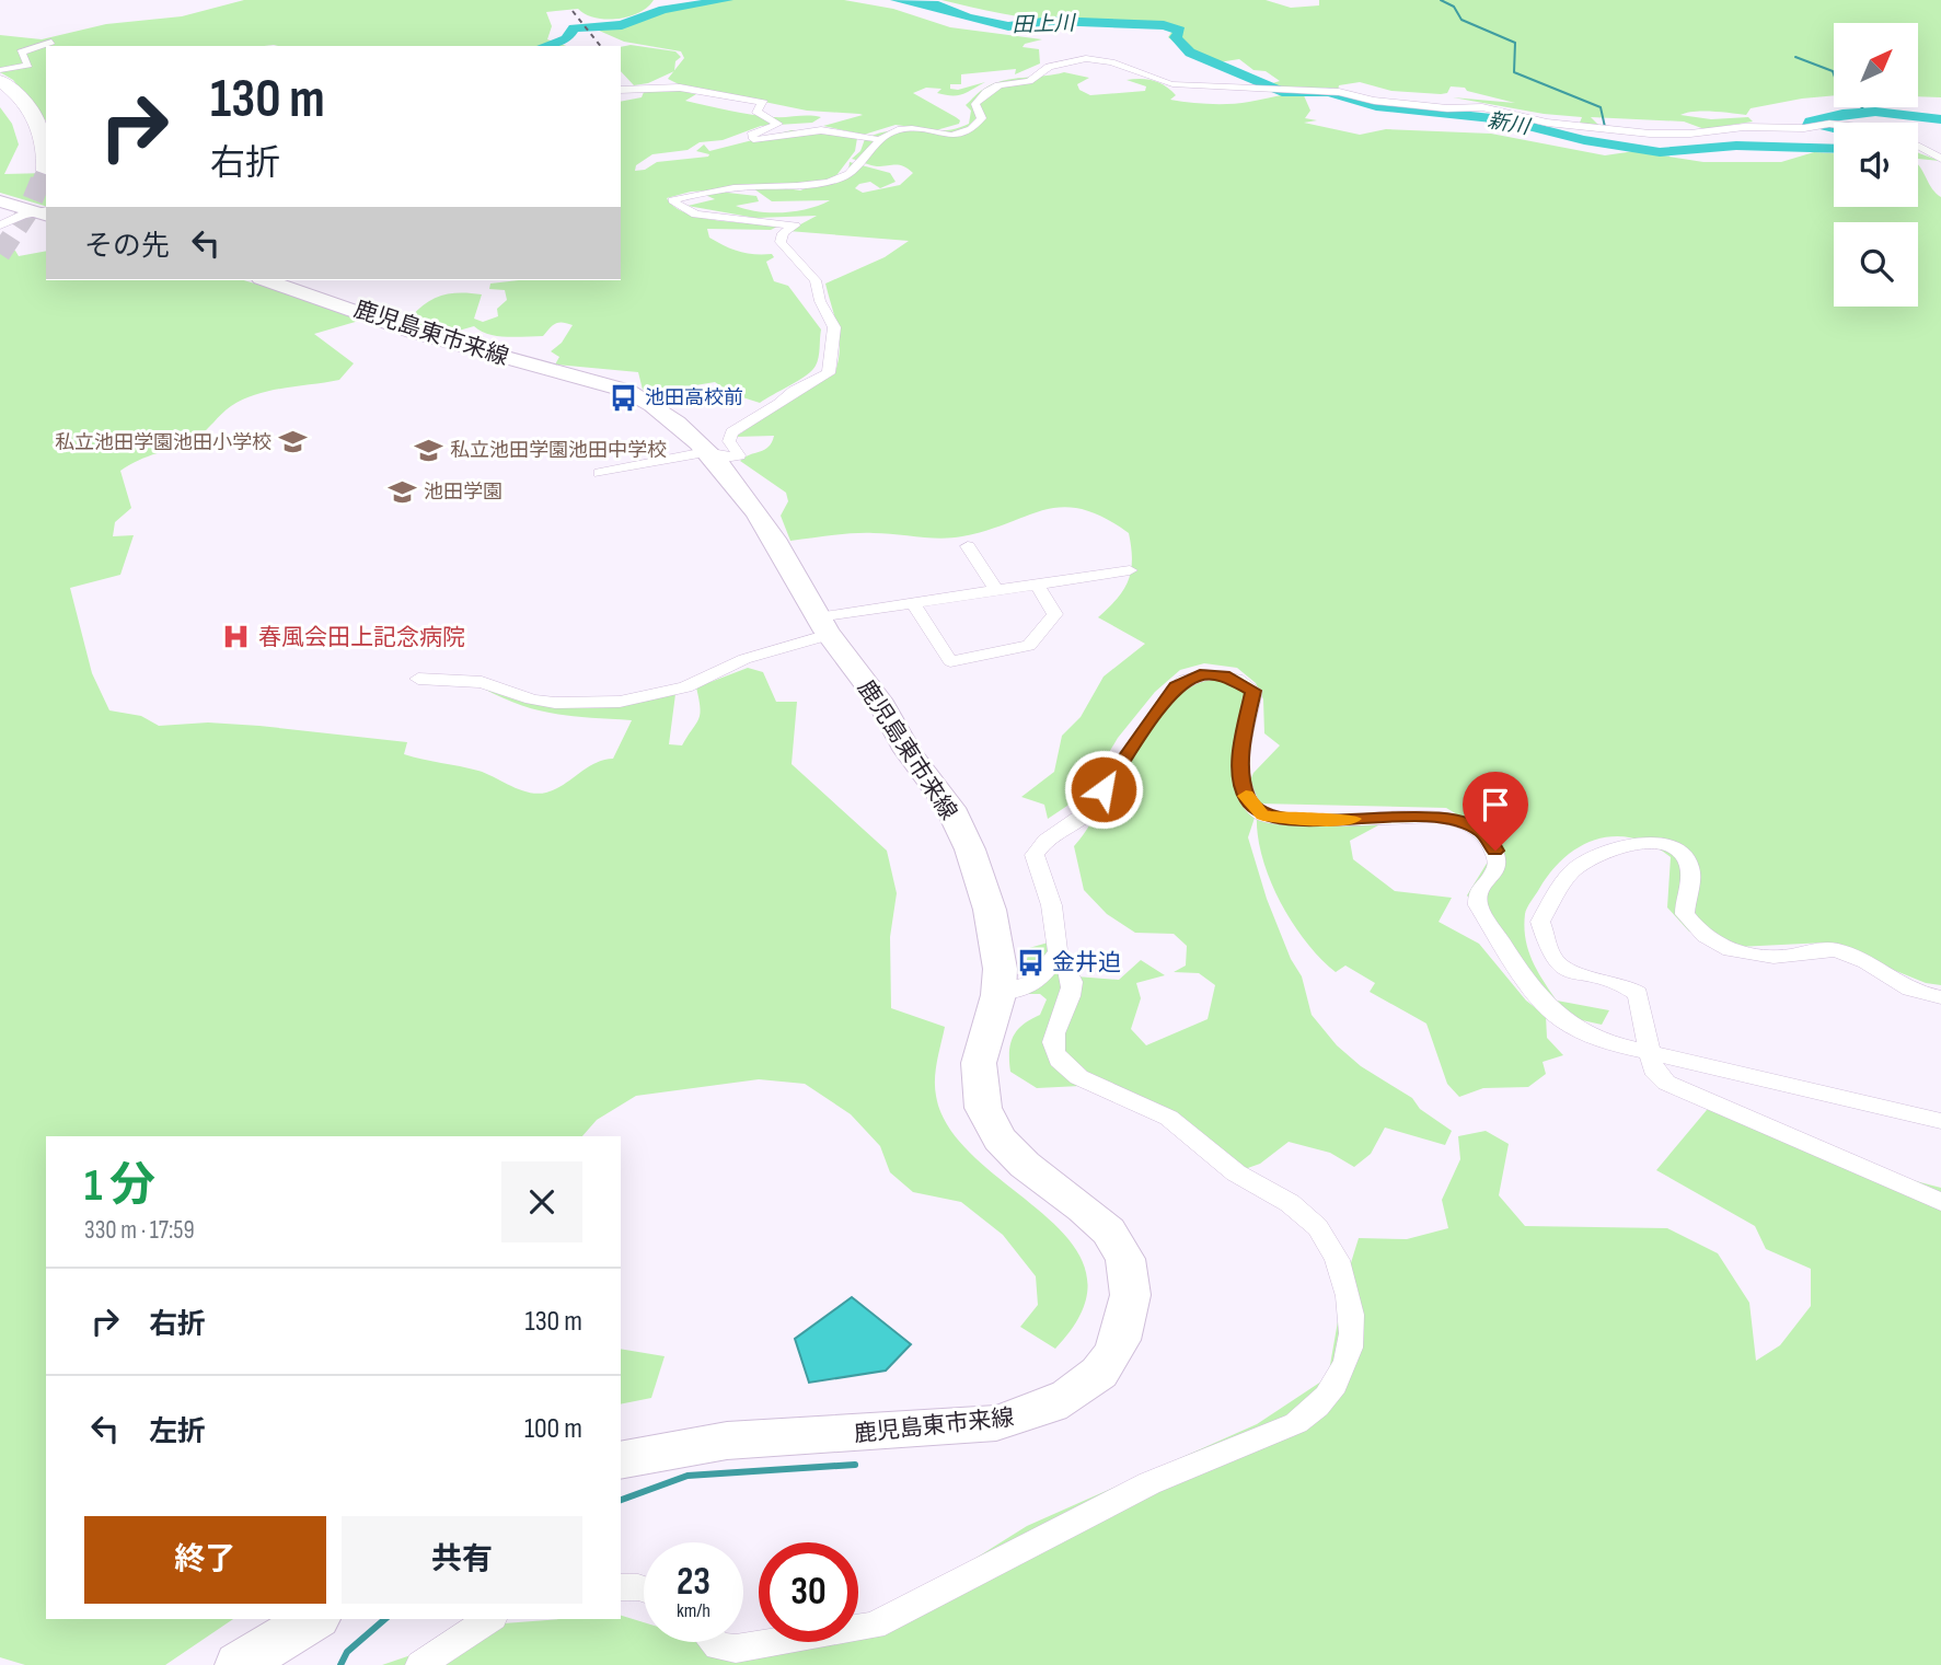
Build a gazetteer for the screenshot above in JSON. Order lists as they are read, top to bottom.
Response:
{
  "streets": {
    "main road": ["鹿児島東市来線"]
  },
  "water": ["田上川", "新川"],
  "places": {
    "bus stop": ["池田高校前", "金井迫"],
    "school or university": ["私立池田学園池田小学校", "私立池田学園池田中学校", "池田学園"],
    "hospital": ["春風会田上記念病院"]
  },
  "north": "top right",
  "page": {
    "turn": ["130 m", "右折"],
    "then": "その先",
    "heading": ["1 分", "330 m · 17:59"],
    "list": [
      {
        "name": "右折",
        "value": "130 m"
      },
      {
        "name": "左折",
        "value": "100 m"
      }
    ],
    "buttons": ["終了", "共有"],
    "speed": "23 km/h",
    "limit": "30"
  }
}
